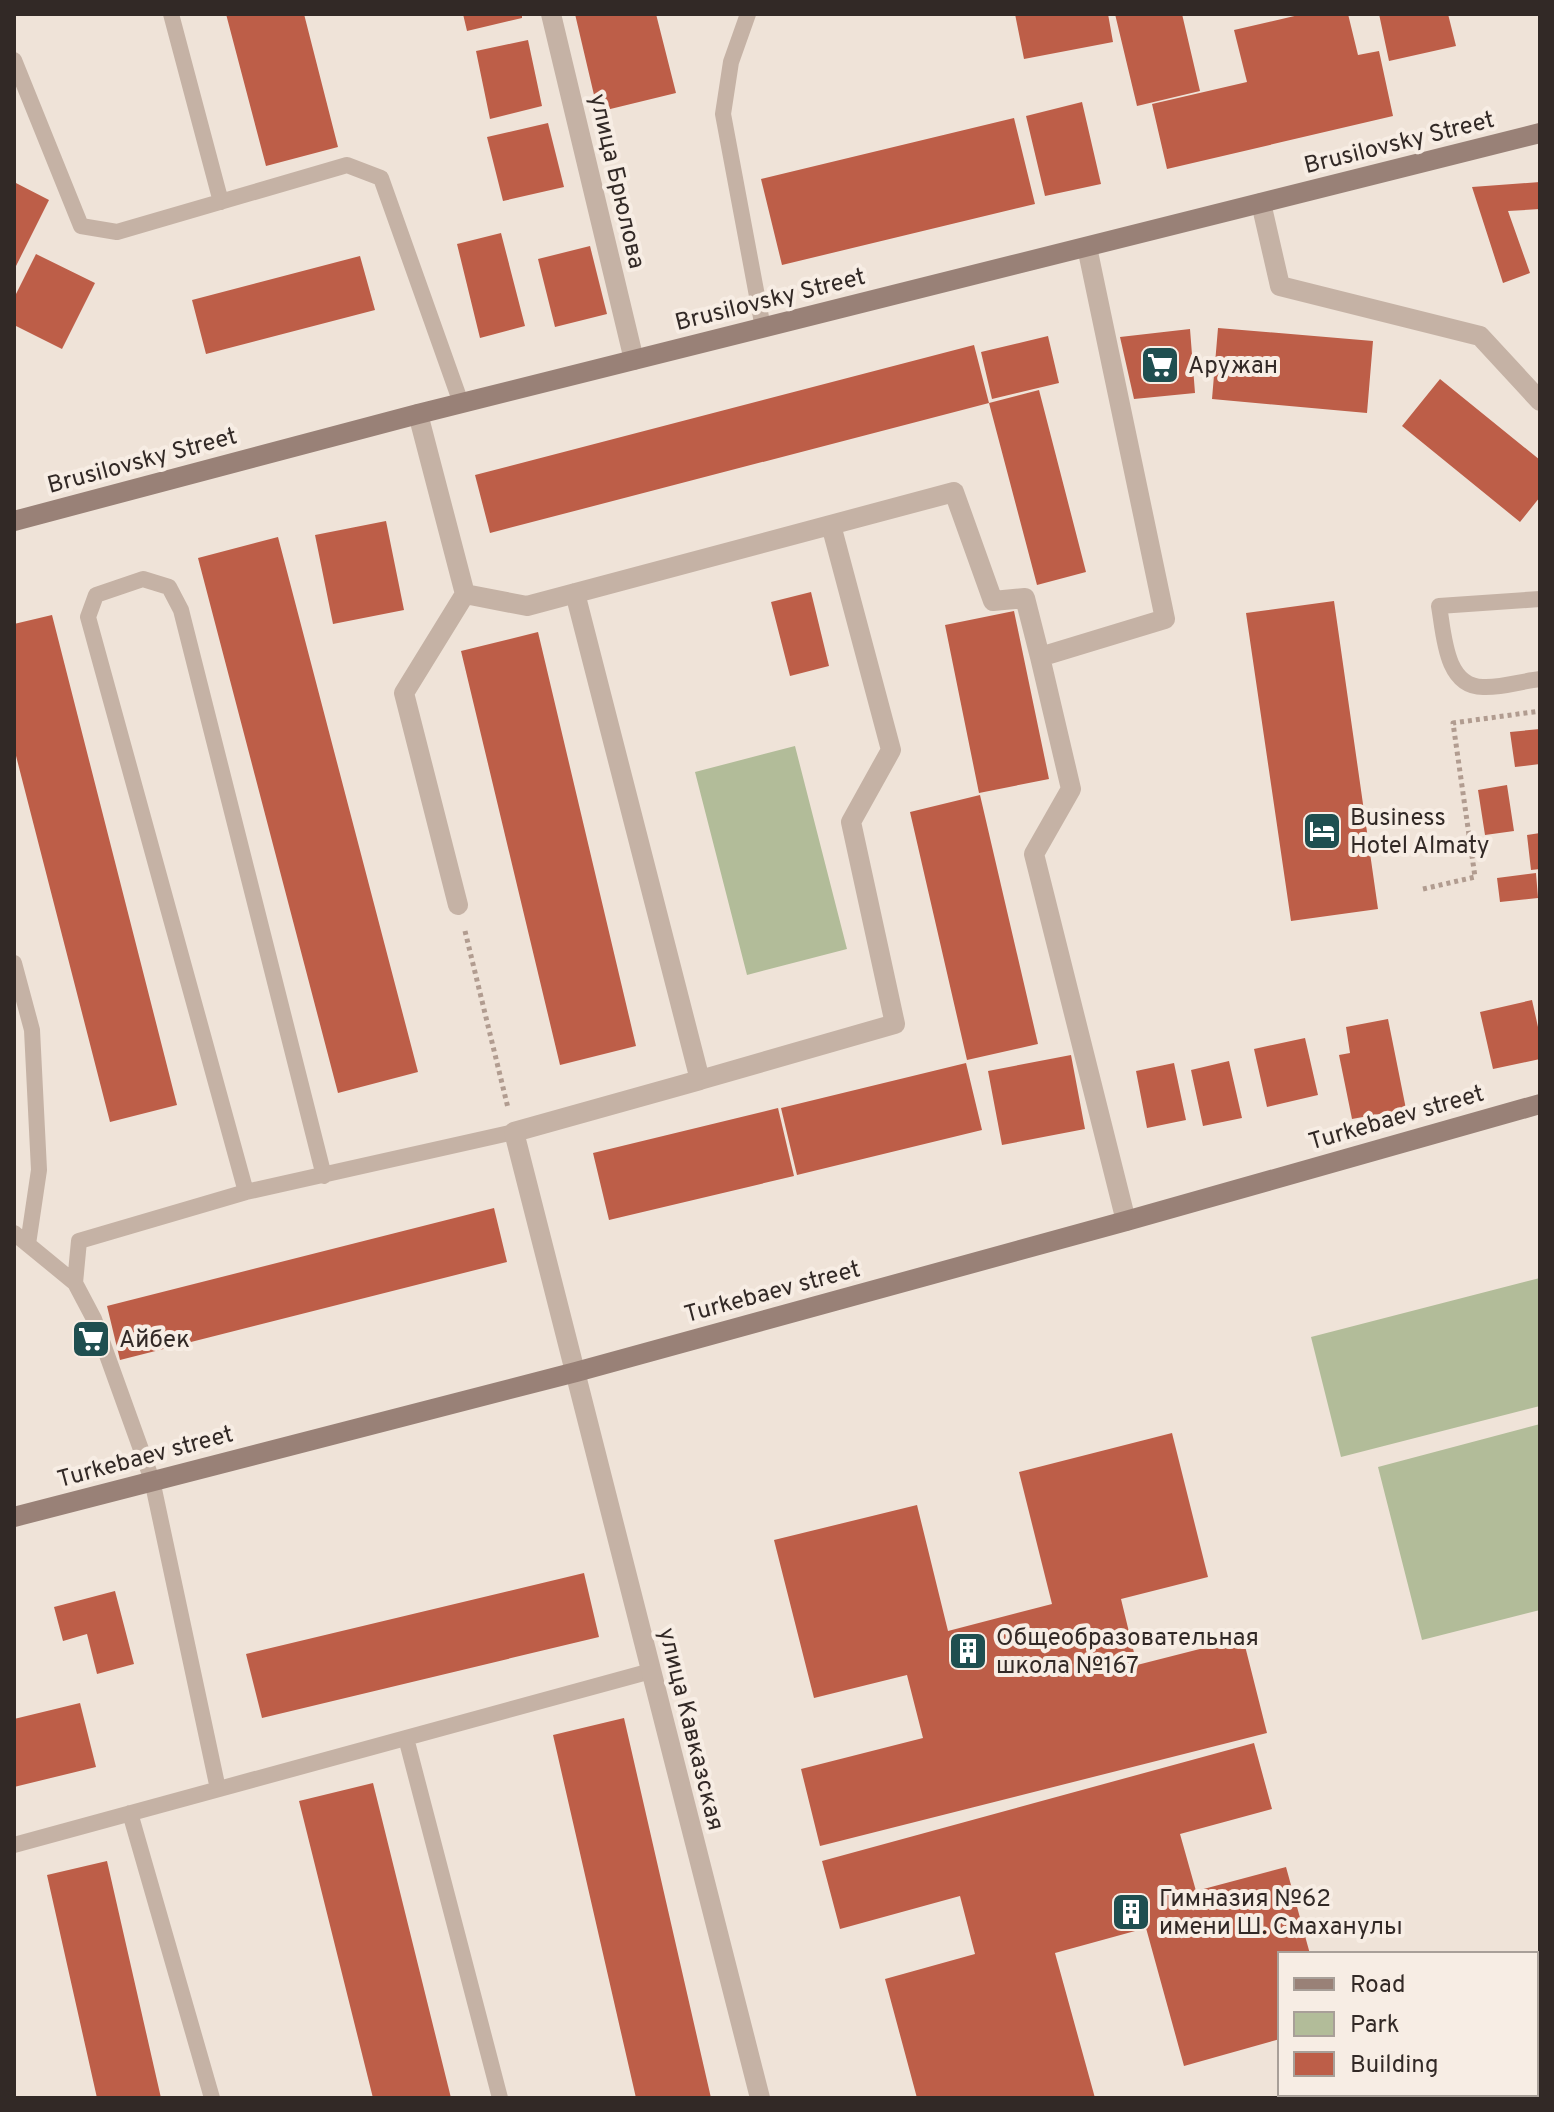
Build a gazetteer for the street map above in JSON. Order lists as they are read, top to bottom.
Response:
{
  "streets": {
    "street": [
      "Brusilovsky Street",
      "улица Брюлова",
      "Turkebaev street",
      "улица Кавказская"
    ]
  },
  "crossings": [
    ["Brusilovsky Street", "улица Брюлова"],
    ["Turkebaev street", "улица Кавказская"]
  ],
  "places": {
    "supermarket": ["Аружан", "Айбек"],
    "hotel": ["Business Hotel Almaty"],
    "building": ["Общеобразовательная школа №167", "Гимназия №62 имени Ш. Смаханулы"]
  },
  "legend": ["Road", "Park", "Building"]
}
